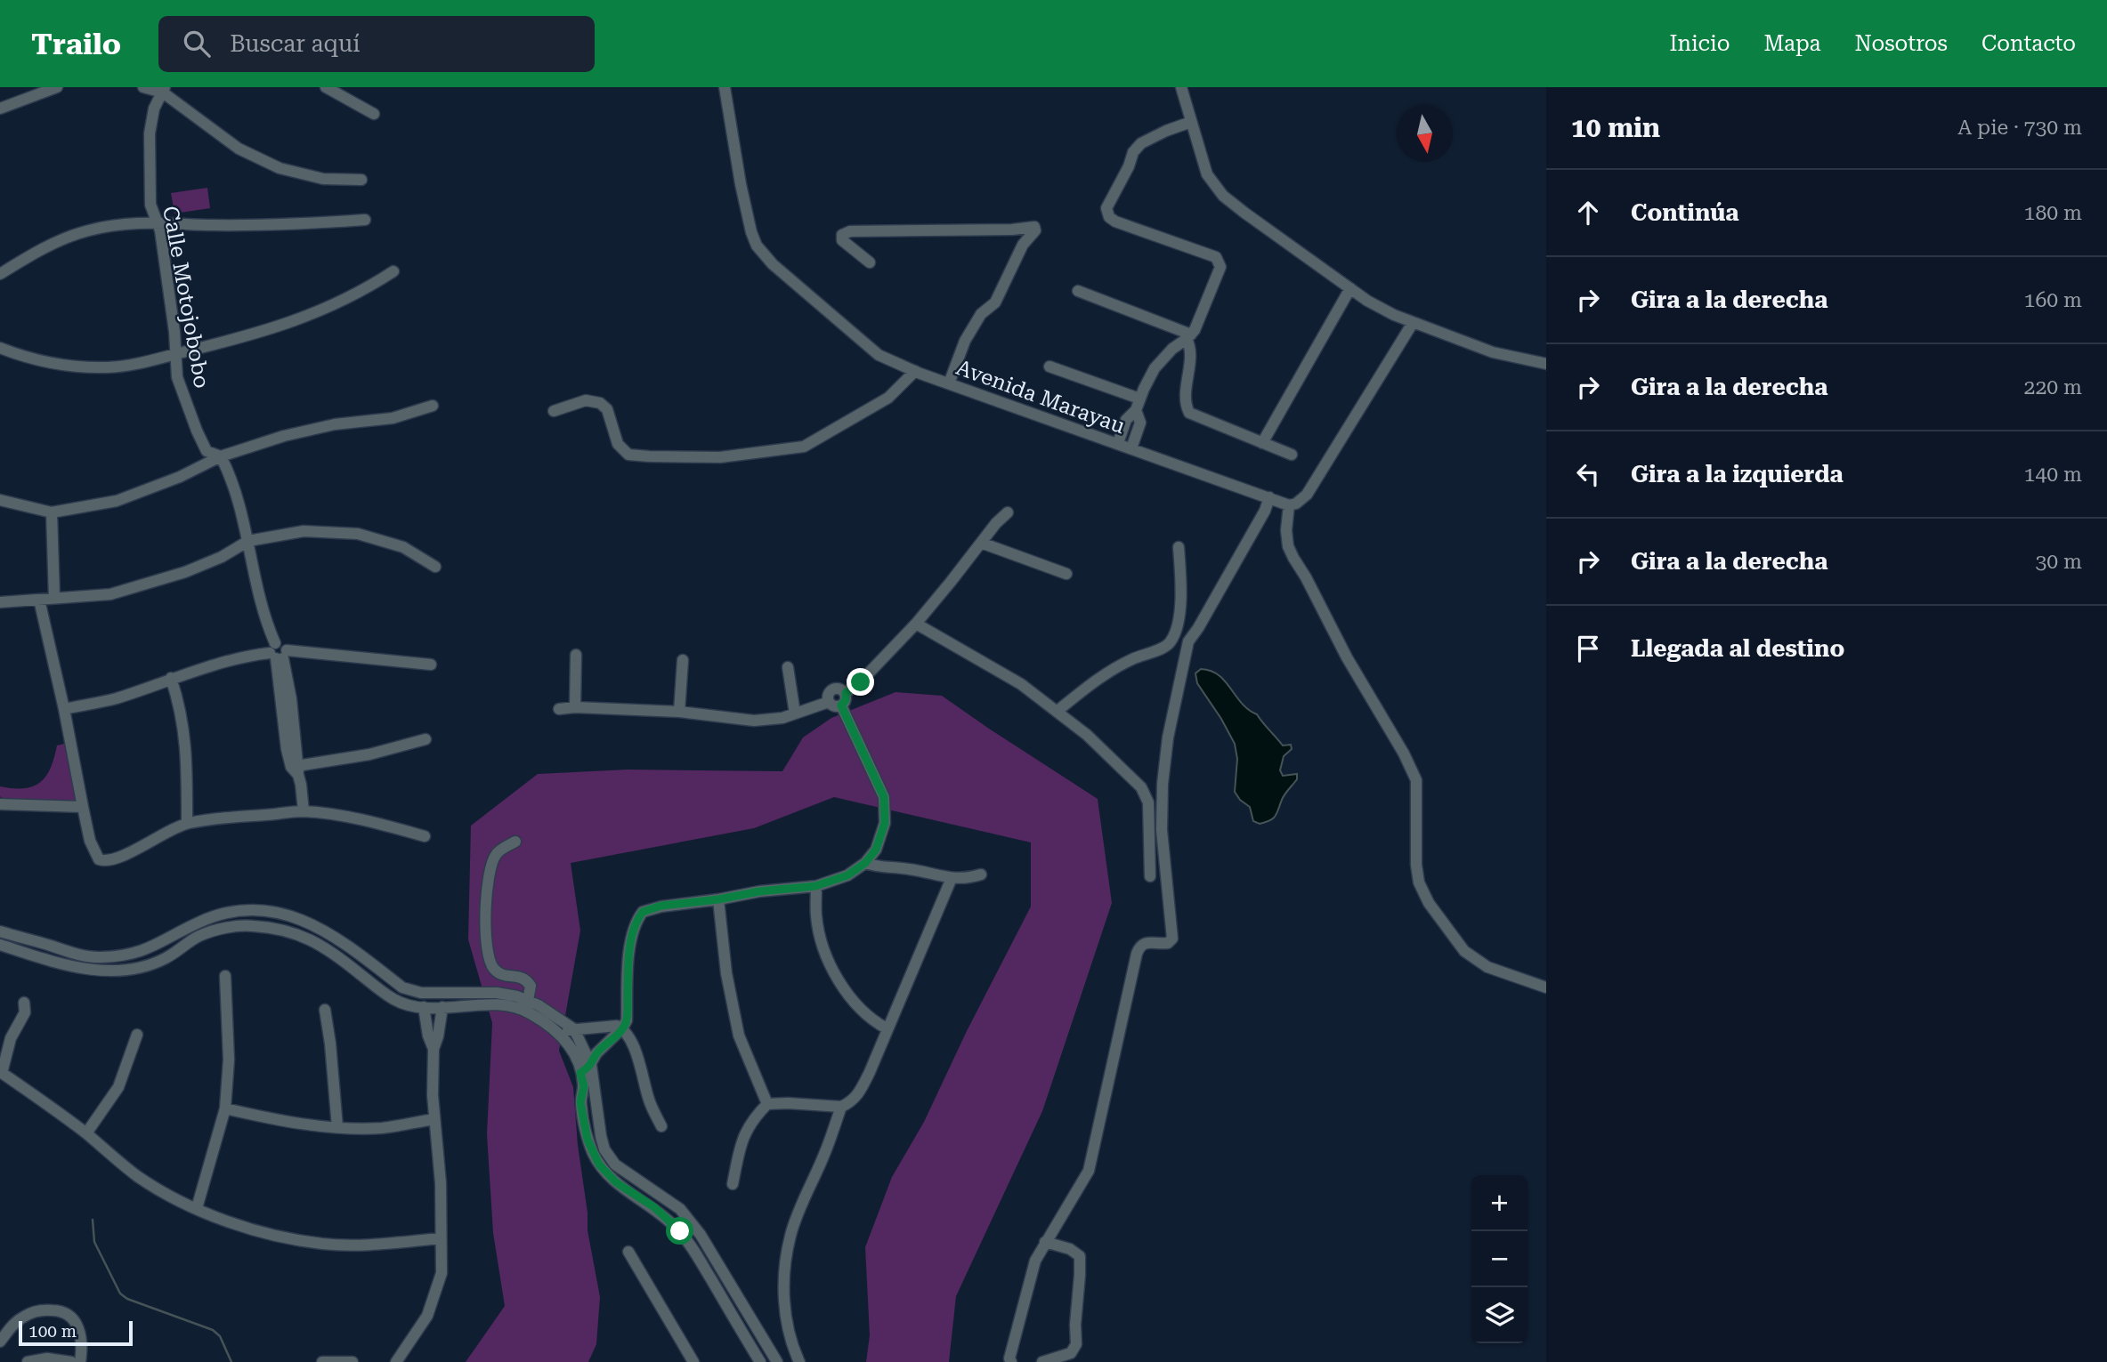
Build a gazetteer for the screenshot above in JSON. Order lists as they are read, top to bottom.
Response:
{
  "streets": {
    "street": ["Calle Motojobobo", "Avenida Marayau"]
  },
  "scale_bar": "100 m",
  "north": "bottom",
  "page": {
    "header": "Trailo",
    "search": "Buscar aquí",
    "nav": [
      "Inicio",
      "Mapa",
      "Nosotros",
      "Contacto"
    ],
    "heading": ["10 min", "A pie · 730 m"],
    "list": [
      ["Continúa", "180 m"],
      ["Gira a la derecha", "160 m"],
      ["Gira a la derecha", "220 m"],
      ["Gira a la izquierda", "140 m"],
      ["Gira a la derecha", "30 m"],
      "Llegada al destino"
    ],
    "map_buttons": ["+", "−"],
    "scale": "100 m"
  }
}
